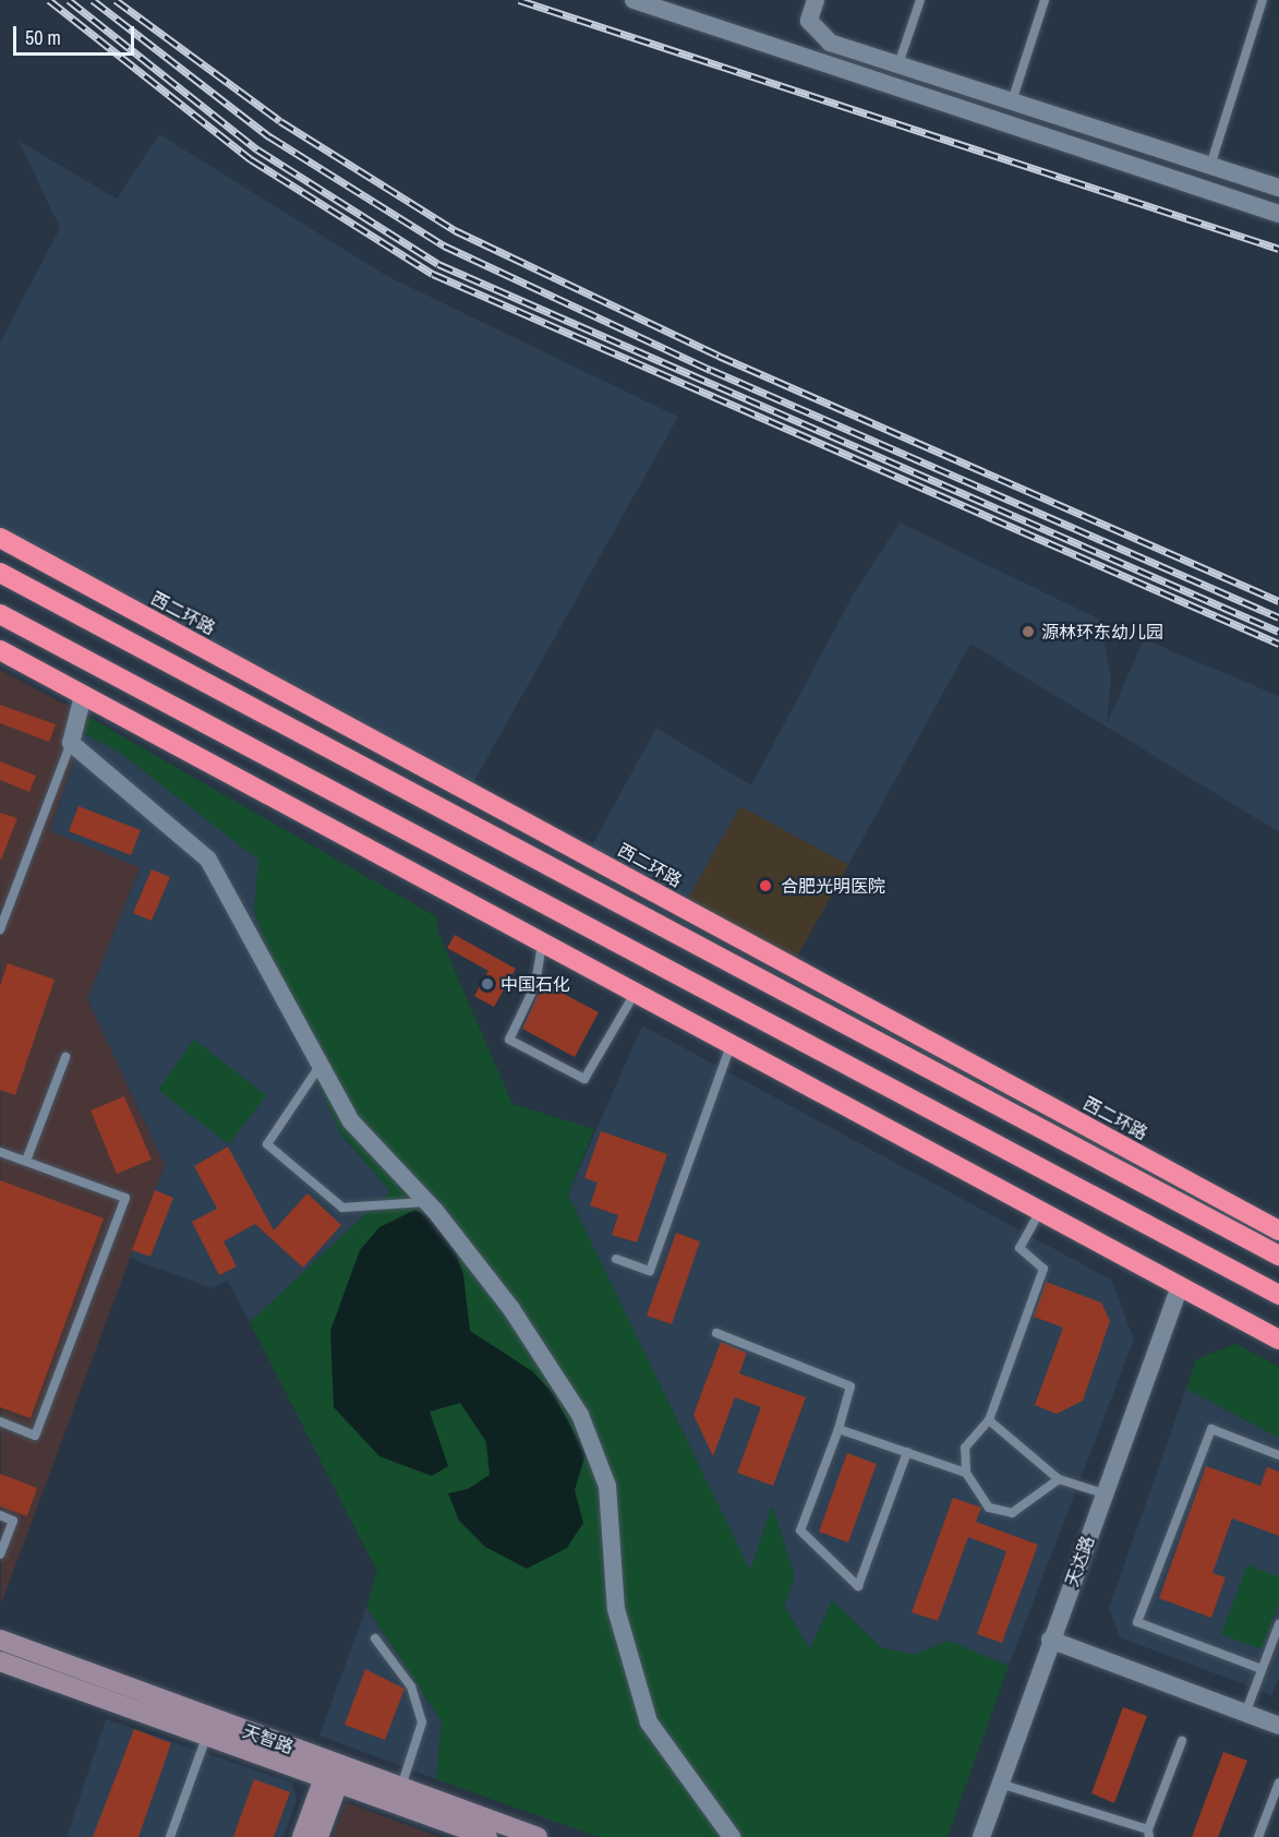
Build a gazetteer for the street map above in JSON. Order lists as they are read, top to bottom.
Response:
{
  "streets": {
    "highway": ["西二环路"],
    "street": ["天达路", "天智路"]
  },
  "places": ["源林环东幼儿园", "合肥光明医院", "中国石化"],
  "scale_bar": "50 m"
}
